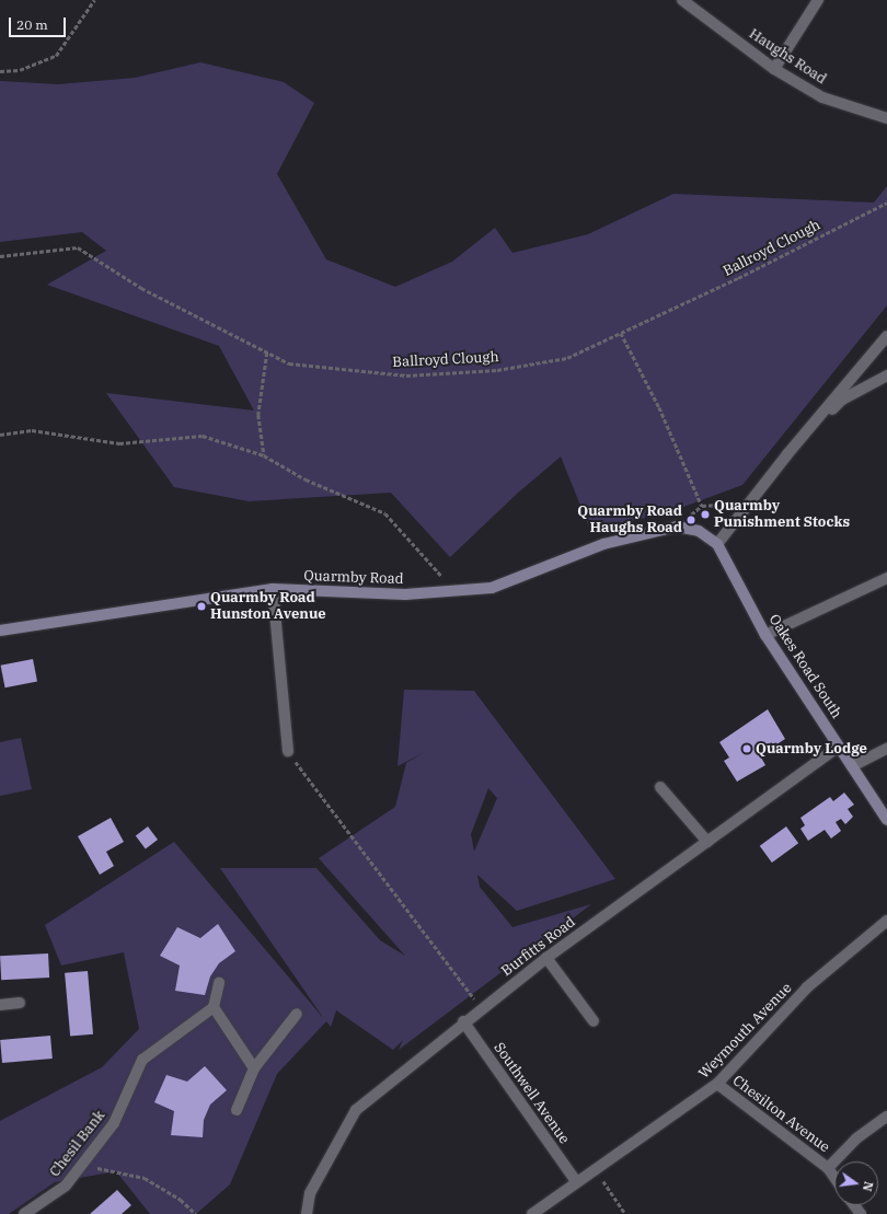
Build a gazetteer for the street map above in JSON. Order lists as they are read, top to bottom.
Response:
{
  "streets": {
    "street": [
      "Haughs Road",
      "Quarmby Road",
      "Oakes Road South",
      "Burfitts Road",
      "Weymouth Avenue",
      "Southwell Avenue",
      "Chesilton Avenue",
      "Chesil Bank"
    ],
    "path": ["Ballroyd Clough"]
  },
  "crossings": [
    ["Quarmby Road", "Oakes Road South"],
    ["Oakes Road South", "Burfitts Road"],
    ["Burfitts Road", "Southwell Avenue"],
    ["Weymouth Avenue", "Southwell Avenue"],
    ["Weymouth Avenue", "Chesilton Avenue"]
  ],
  "places": [
    "Quarmby Punishment Stocks",
    "Quarmby Road Haughs Road",
    "Quarmby Road Hunston Avenue",
    "Quarmby Lodge"
  ],
  "scale_bar": "20 m",
  "north": "right"
}
